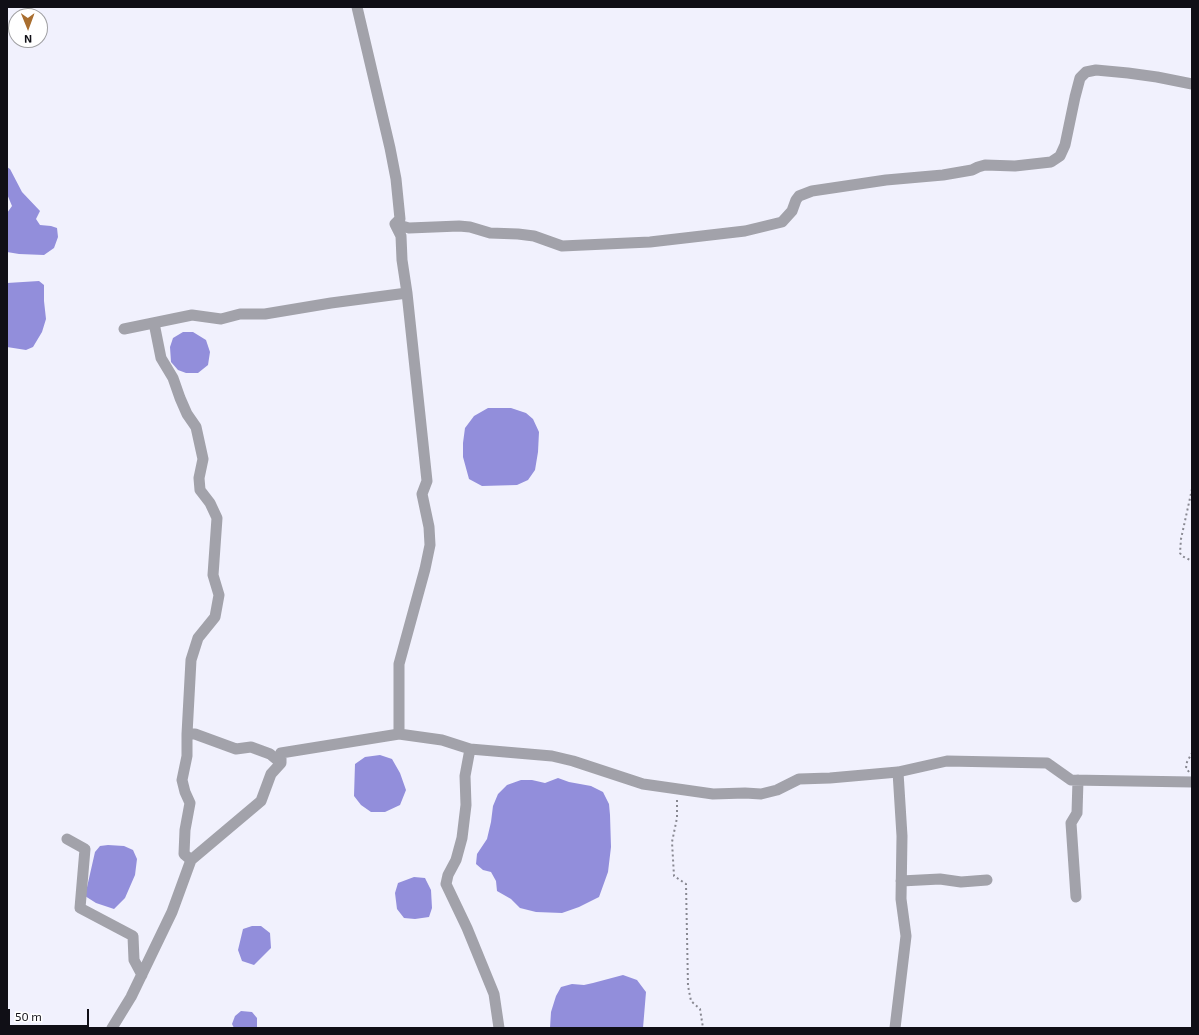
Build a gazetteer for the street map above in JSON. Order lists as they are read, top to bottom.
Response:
{
  "scale_bar": "50 m",
  "north": "bottom"
}
